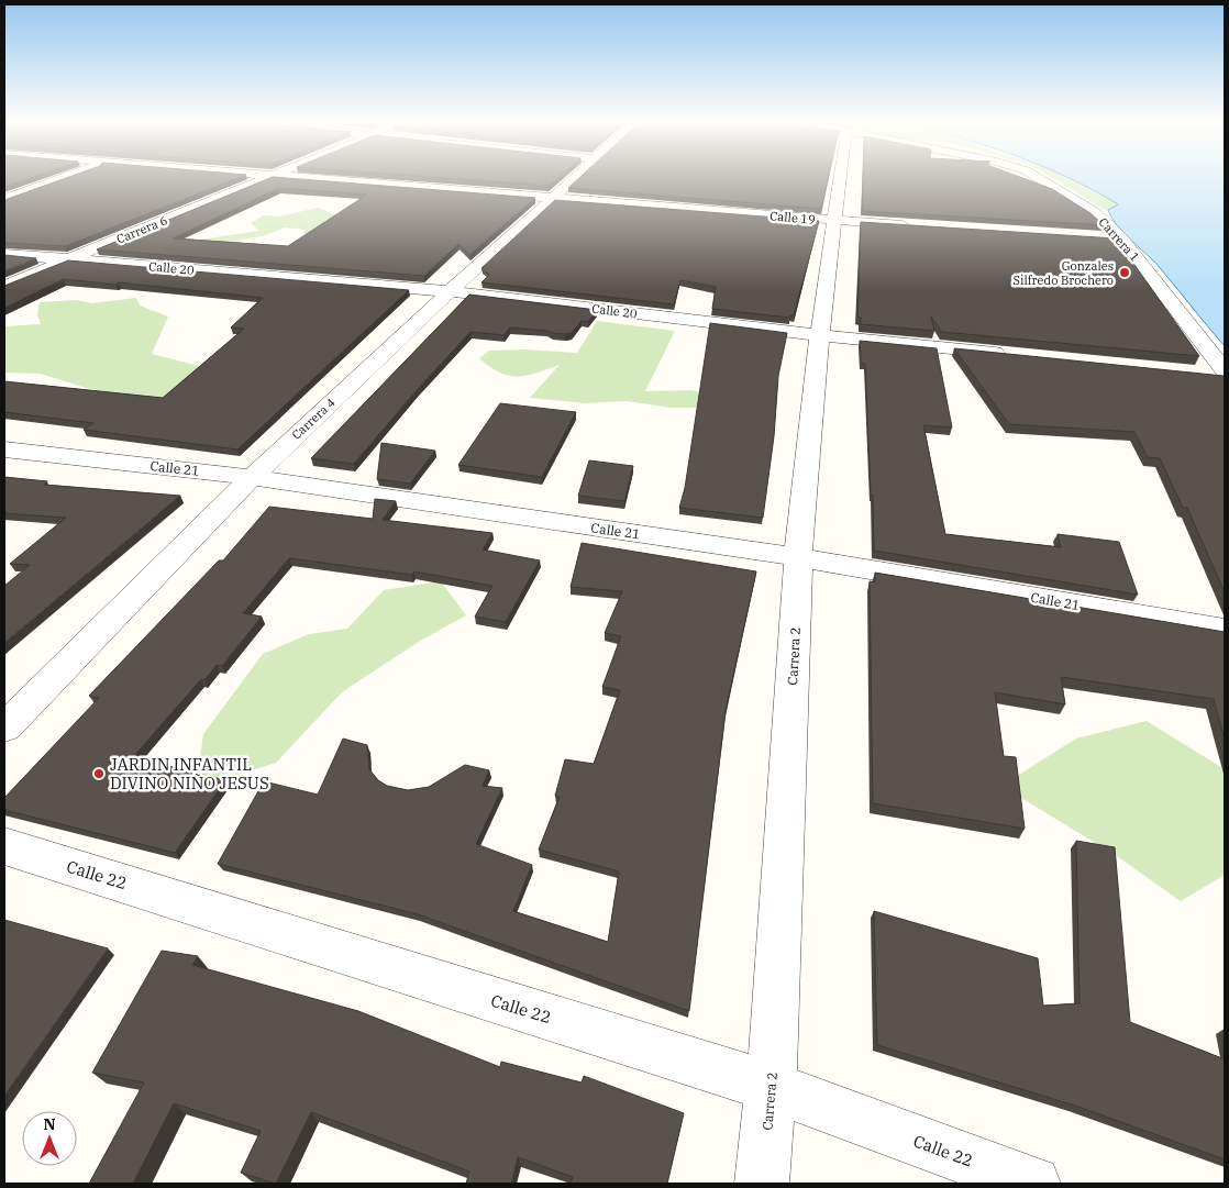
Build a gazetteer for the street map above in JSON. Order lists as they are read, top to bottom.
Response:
{
  "streets": {
    "street": [
      "Calle 19",
      "Carrera 6",
      "Carrera 1",
      "Calle 20",
      "Carrera 4",
      "Calle 21",
      "Carrera 2",
      "Calle 22"
    ]
  },
  "crossings": [
    ["Calle 19", "Carrera 4"],
    ["Calle 19", "Carrera 2"],
    ["Carrera 6", "Calle 20"],
    ["Calle 20", "Carrera 4"],
    ["Calle 20", "Carrera 2"],
    ["Carrera 4", "Calle 21"],
    ["Calle 21", "Carrera 2"],
    ["Carrera 2", "Calle 22"]
  ],
  "places": ["Gonzales Silfredo Brochero", "JARDIN INFANTIL DIVINO NIÑO JESUS"],
  "north": "top"
}
